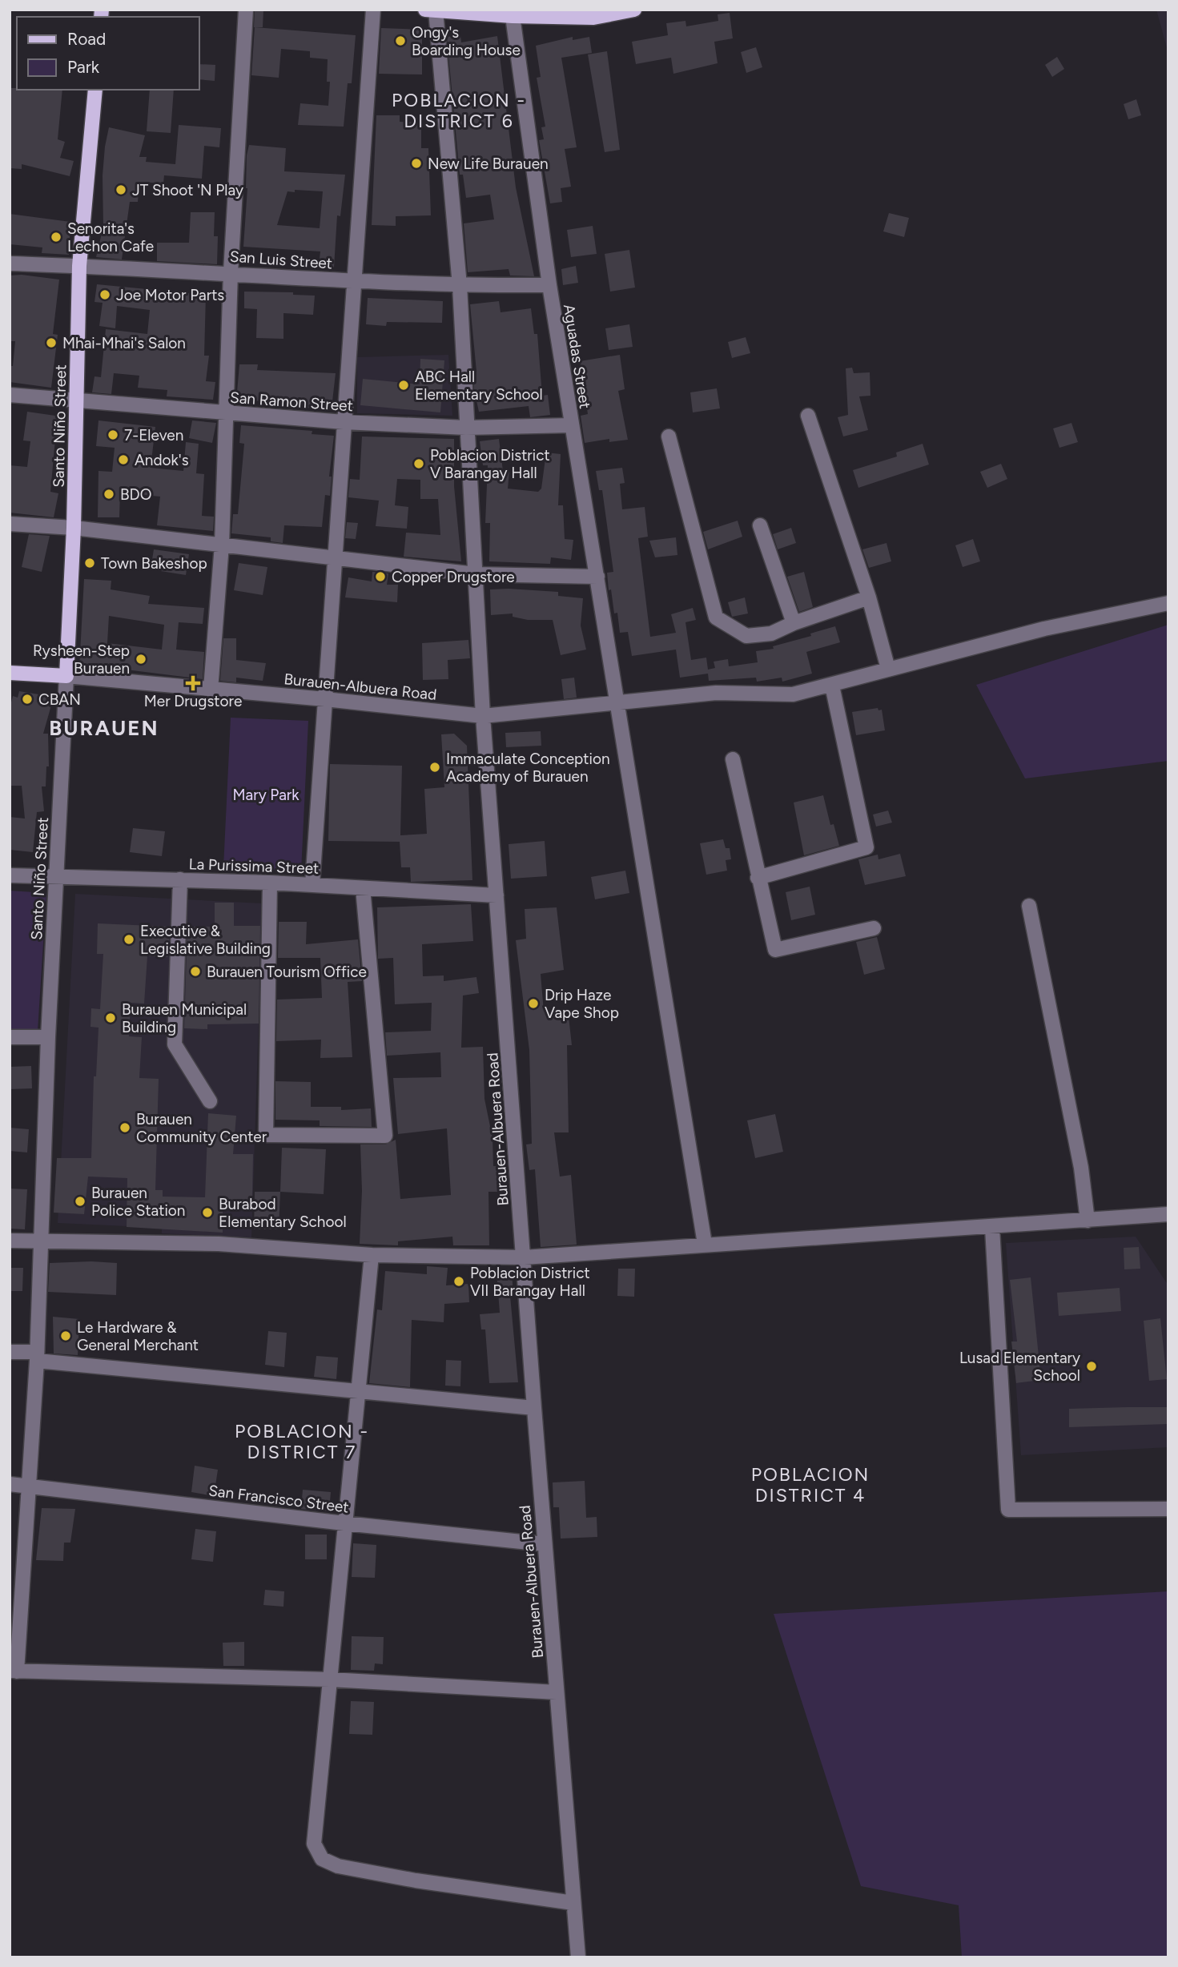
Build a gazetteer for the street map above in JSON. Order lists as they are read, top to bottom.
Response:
{
  "streets": {
    "main road": ["Santo Niño Street"],
    "street": [
      "San Luis Street",
      "Aguadas Street",
      "San Ramon Street",
      "Burauen-Albuera Road",
      "La Purissima Street",
      "San Francisco Street"
    ]
  },
  "crossings": [
    ["San Luis Street", "Aguadas Street"],
    ["San Luis Street", "Santo Niño Street"],
    ["Aguadas Street", "San Ramon Street"],
    ["San Ramon Street", "Santo Niño Street"],
    ["Santo Niño Street", "Burauen-Albuera Road"],
    ["Santo Niño Street", "La Purissima Street"],
    ["Santo Niño Street", "San Francisco Street"],
    ["Burauen-Albuera Road", "La Purissima Street"],
    ["Burauen-Albuera Road", "San Francisco Street"]
  ],
  "districts": [
    "POBLACION - DISTRICT 6",
    "BURAUEN",
    "POBLACION - DISTRICT 7",
    "POBLACION DISTRICT 4"
  ],
  "parks": ["Mary Park"],
  "places": {
    "other": [
      "Ongy's Boarding House",
      "New Life Burauen",
      "JT Shoot 'N Play",
      "Senorita's Lechon Cafe",
      "Joe Motor Parts",
      "Mhai-Mhai's Salon",
      "ABC Hall Elementary School",
      "7-Eleven",
      "Andok's",
      "Poblacion District V Barangay Hall",
      "BDO",
      "Town Bakeshop",
      "Copper Drugstore",
      "Rysheen-Step Burauen",
      "CBAN",
      "Immaculate Conception Academy of Burauen",
      "Executive & Legislative Building",
      "Burauen Tourism Office",
      "Drip Haze Vape Shop",
      "Burauen Municipal Building",
      "Burauen Community Center",
      "Burauen Police Station",
      "Burabod Elementary School",
      "Poblacion District VII Barangay Hall",
      "Le Hardware & General Merchant",
      "Lusad Elementary School"
    ],
    "health": ["Mer Drugstore"]
  },
  "legend": ["Road", "Park"]
}
